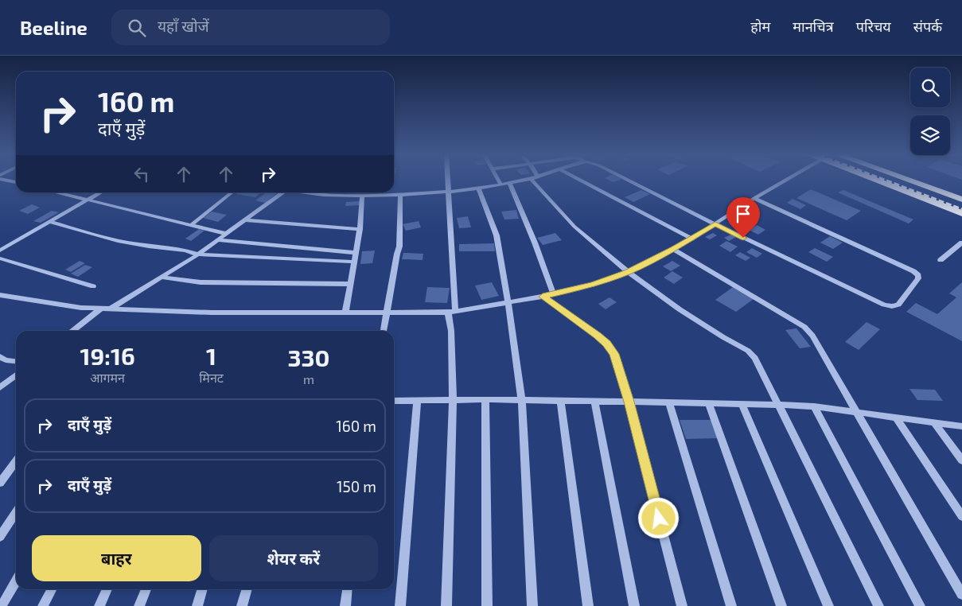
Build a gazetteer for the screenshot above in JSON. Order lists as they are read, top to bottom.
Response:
{
  "page": {
    "header": "Beeline",
    "search": "यहाँ खोजें",
    "nav": [
      "होम",
      "मानचित्र",
      "परिचय",
      "संपर्क"
    ],
    "turn": ["160 m", "दाएँ मुड़ें"],
    "eta": [
      "19:16",
      "आगमन",
      "1",
      "मिनट",
      "330",
      "m"
    ],
    "list": [
      {
        "name": "दाएँ मुड़ें",
        "value": "160 m"
      },
      {
        "name": "दाएँ मुड़ें",
        "value": "150 m"
      }
    ],
    "buttons": ["बाहर", "शेयर करें"]
  }
}
